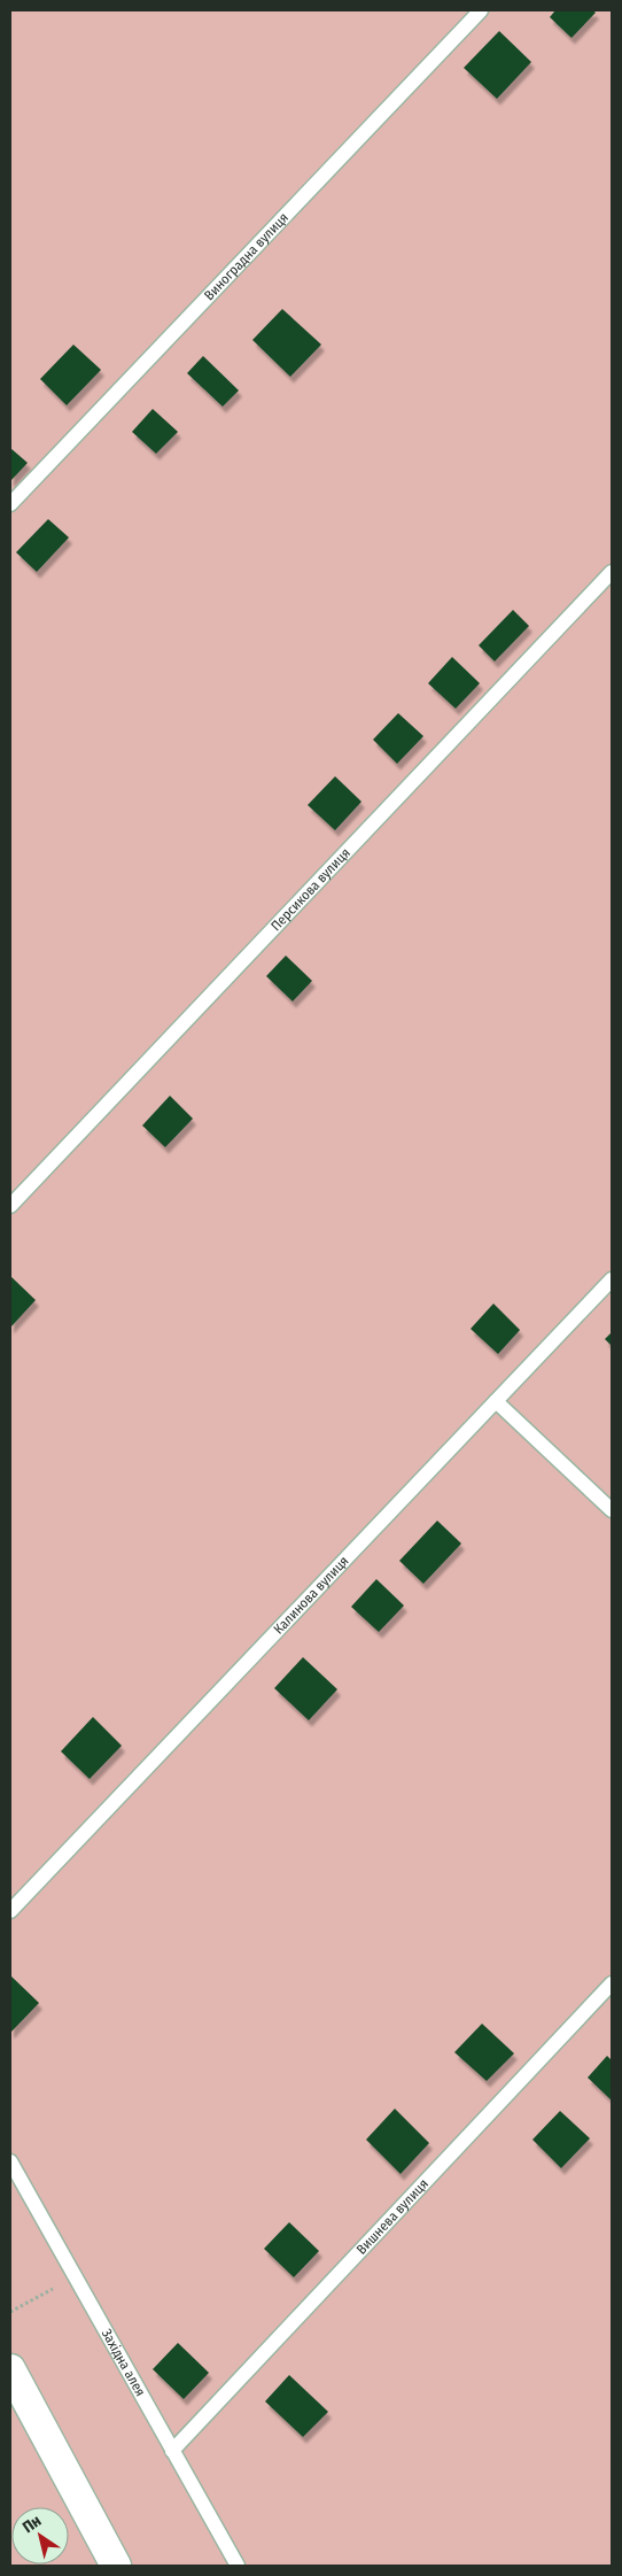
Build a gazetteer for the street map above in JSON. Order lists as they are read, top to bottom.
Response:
{
  "streets": {
    "lane": [
      "Виноградна вулиця",
      "Персикова вулиця",
      "Калинова вулиця",
      "Вишнева вулиця",
      "Західна алея"
    ]
  },
  "crossings": [
    ["Вишнева вулиця", "Західна алея"]
  ],
  "north": "top left"
}
